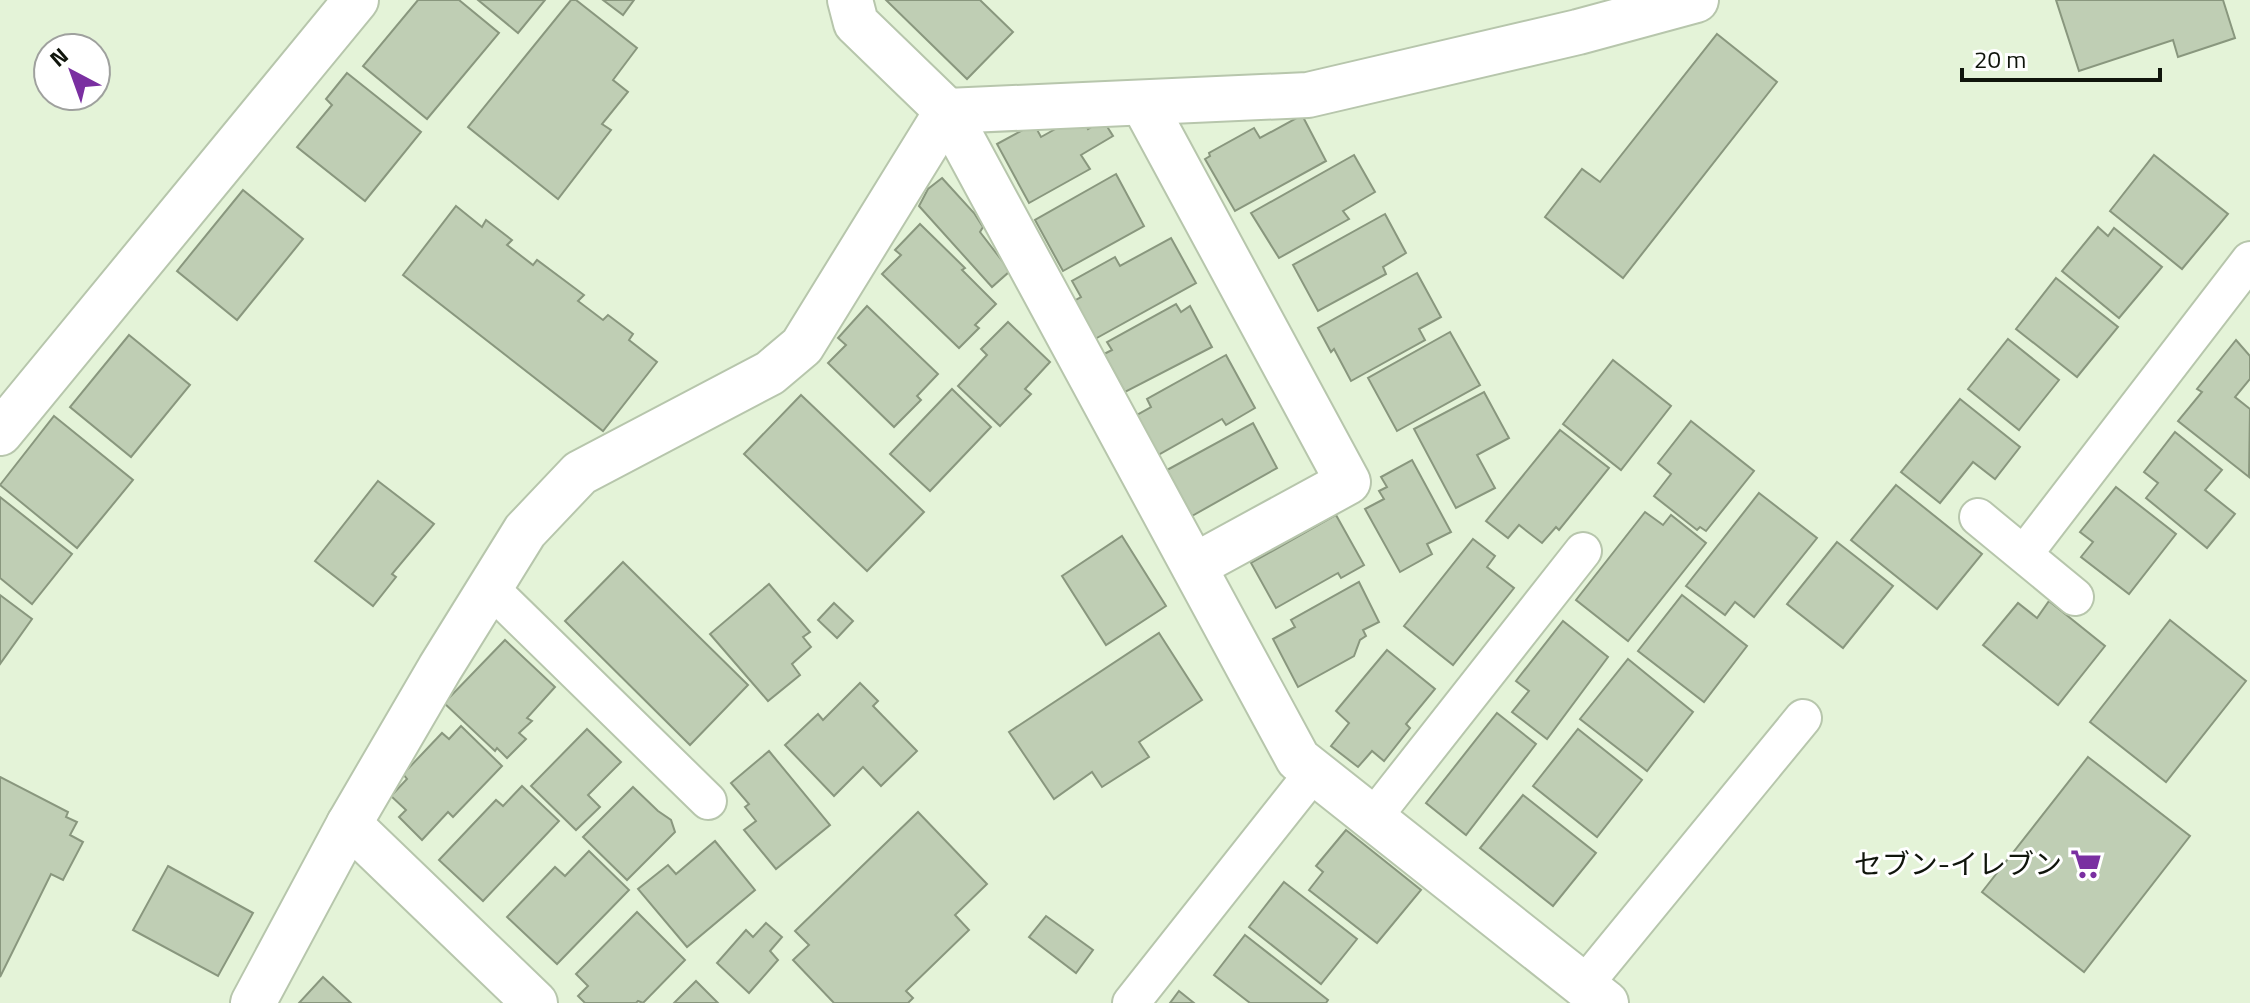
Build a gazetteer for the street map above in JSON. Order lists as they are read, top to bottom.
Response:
{
  "places": {
    "supermarket": ["セブン-イレブン"]
  },
  "scale_bar": "20 m",
  "north": "top left"
}
